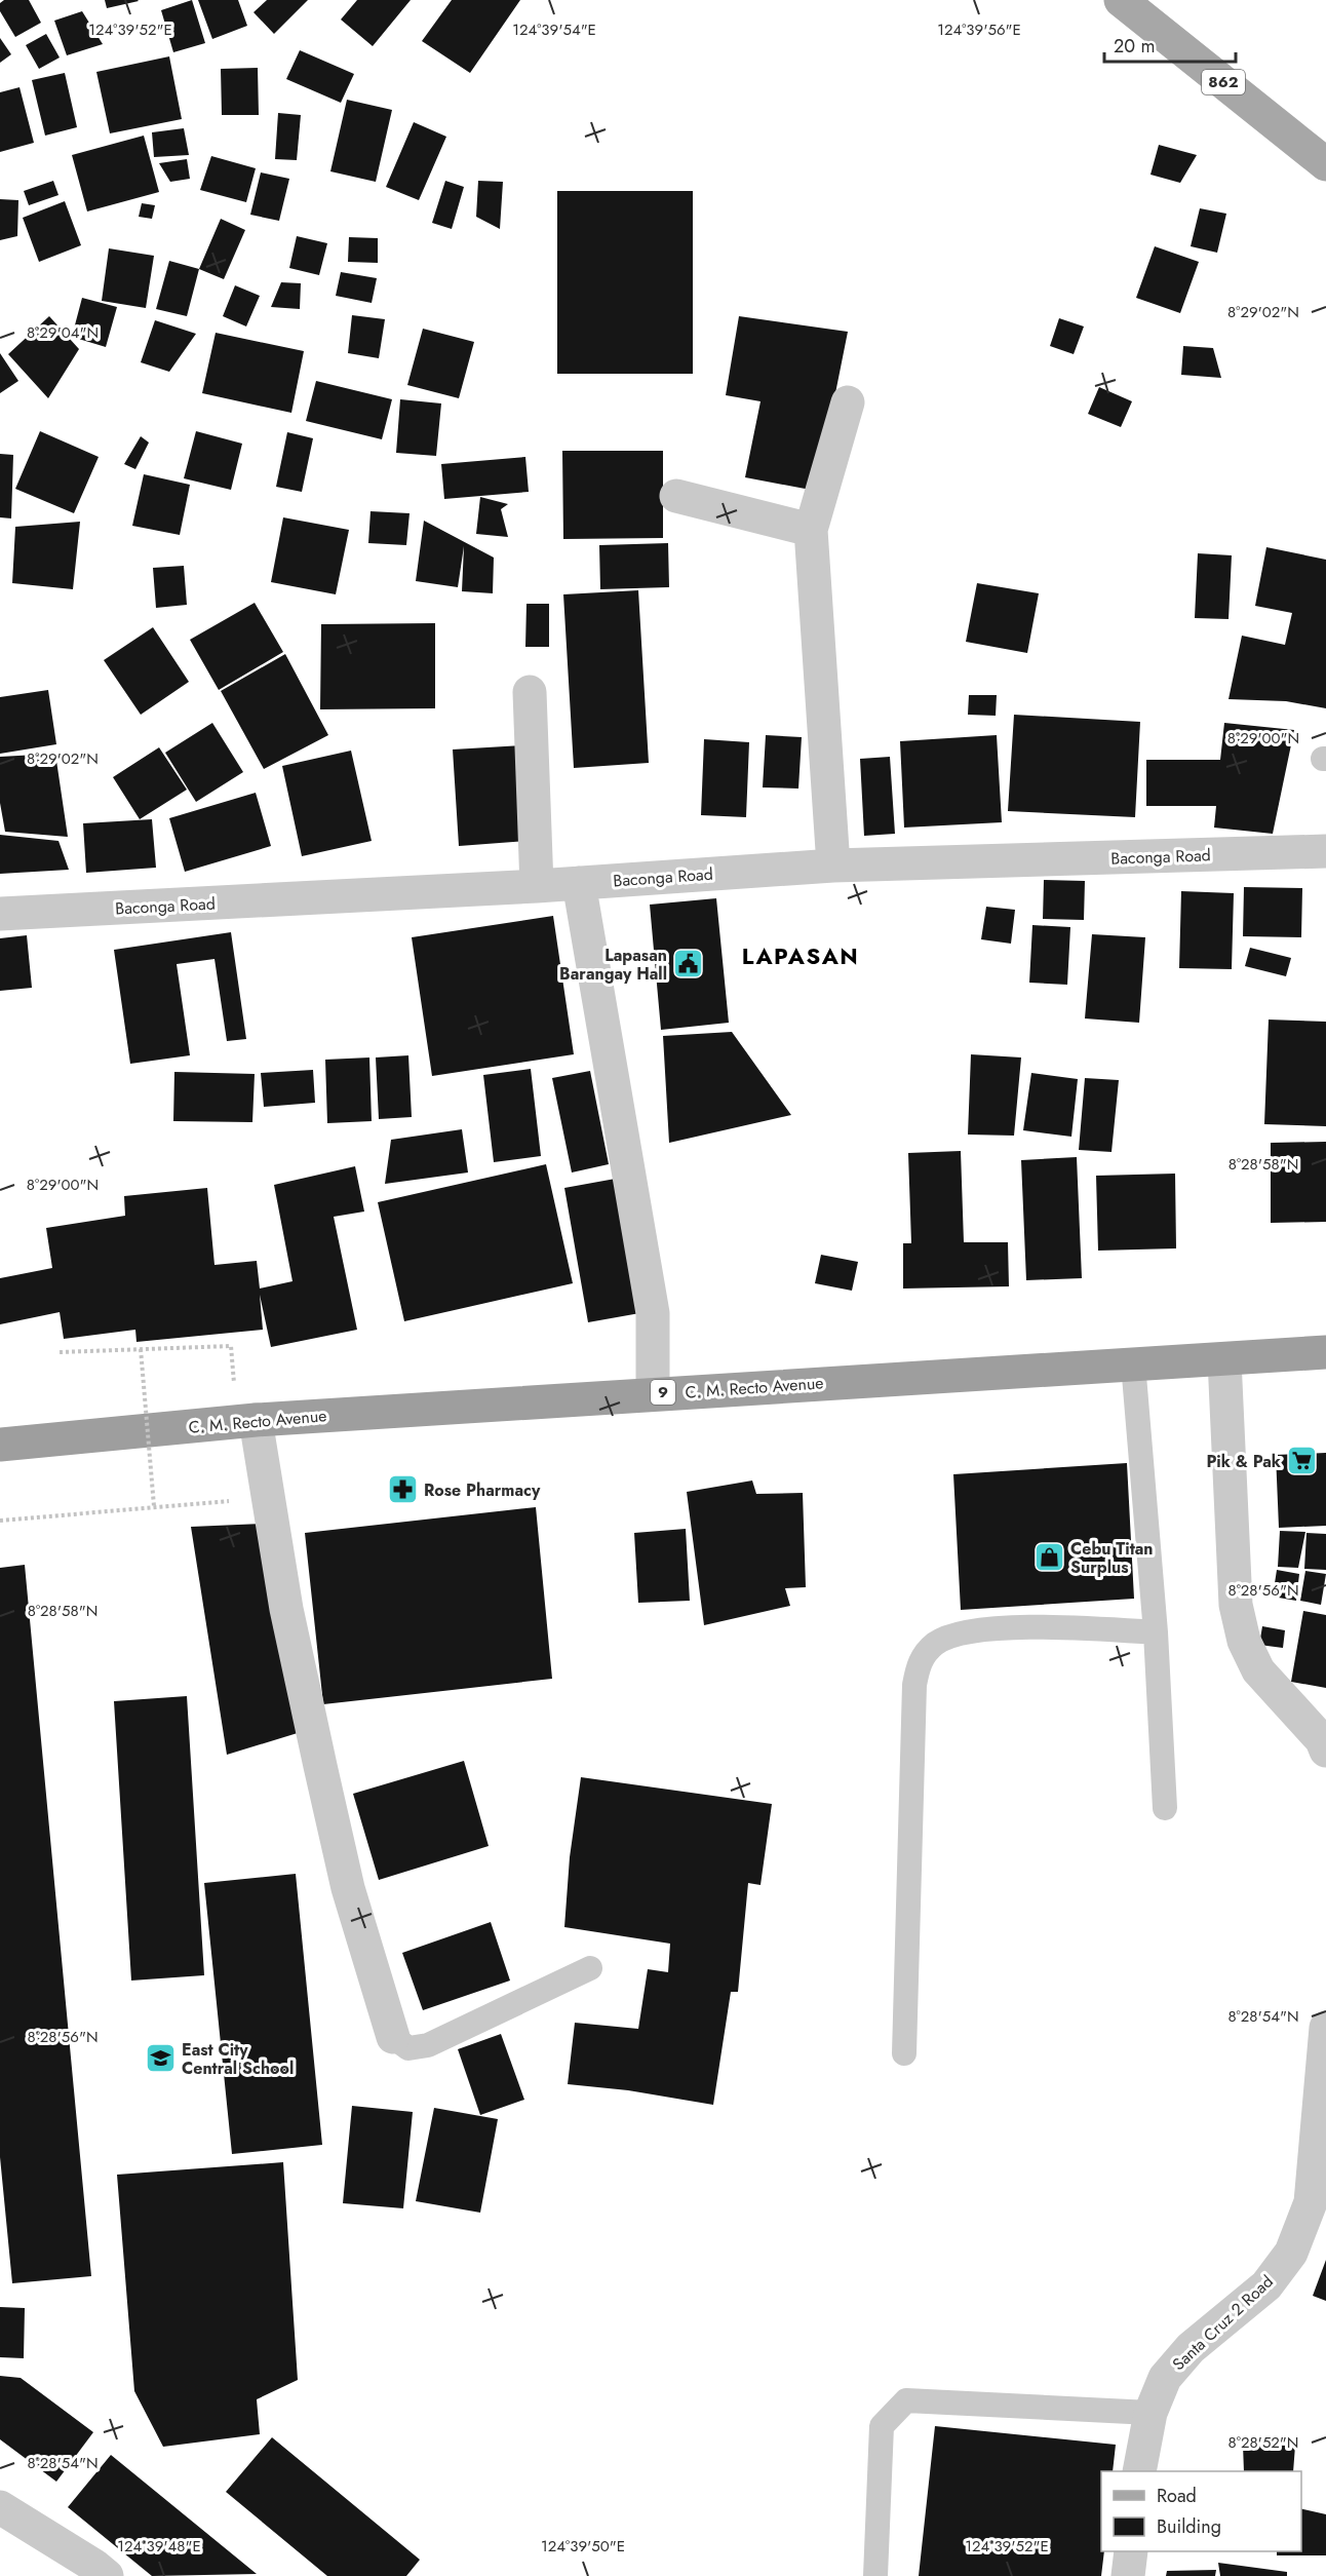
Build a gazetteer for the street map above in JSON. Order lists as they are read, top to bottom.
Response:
{
  "streets": {
    "highway": ["C. M. Recto Avenue", "9"],
    "main road": ["862"],
    "street": ["Baconga Road", "Santa Cruz 2 Road"]
  },
  "districts": ["LAPASAN"],
  "places": {
    "public building": ["Lapasan Barangay Hall"],
    "supermarket": ["Pik & Pak"],
    "pharmacy": ["Rose Pharmacy"],
    "shop": ["Cebu Titan Surplus"],
    "school or university": ["East City Central School"]
  },
  "legend": ["Road", "Building"],
  "scale_bar": "20 m",
  "coordinates": [
    "124°39'52\"E",
    "124°39'54\"E",
    "124°39'56\"E",
    "8°29'02\"N",
    "8°29'04\"N",
    "8°29'00\"N",
    "8°28'58\"N",
    "8°28'56\"N",
    "8°28'54\"N",
    "8°28'52\"N",
    "124°39'48\"E",
    "124°39'50\"E"
  ]
}
